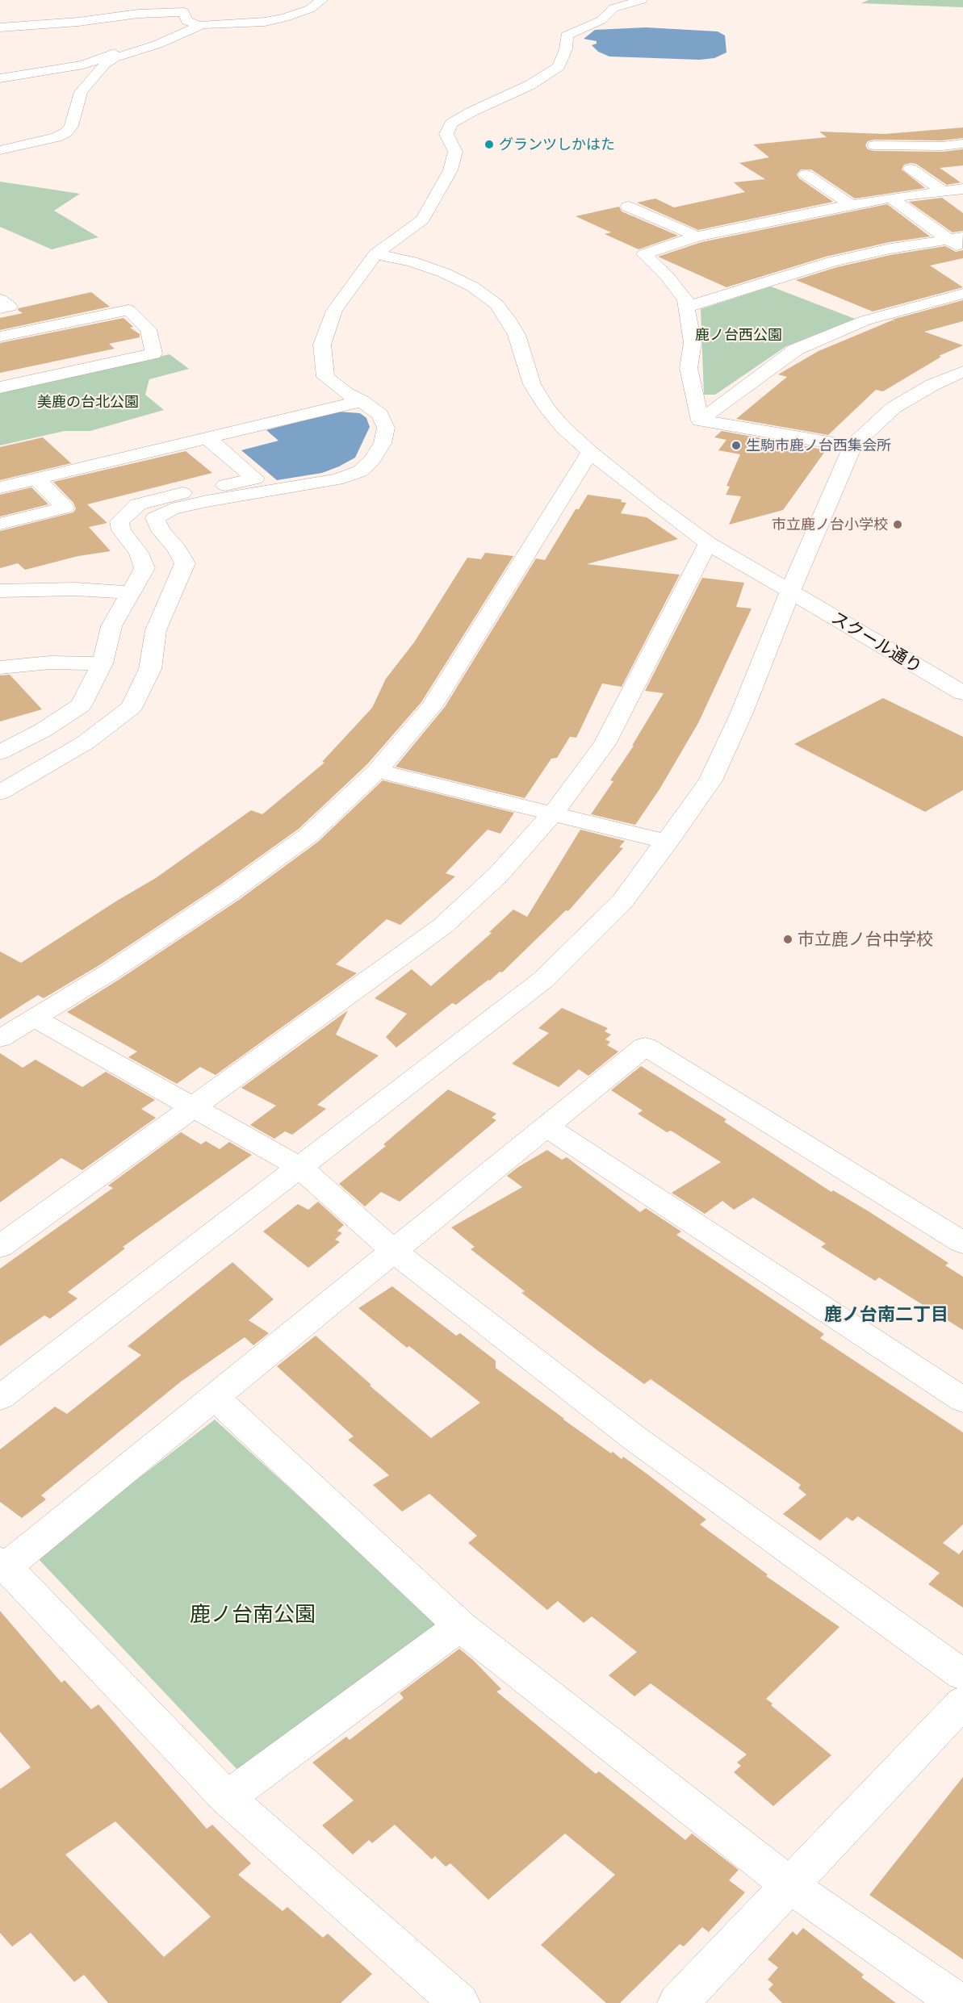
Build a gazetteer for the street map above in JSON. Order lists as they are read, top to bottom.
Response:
{
  "streets": {
    "street": ["スクール通り"]
  },
  "districts": ["鹿ノ台南二丁目"],
  "parks": ["鹿ノ台西公園", "美鹿の台北公園", "鹿ノ台南公園"],
  "places": [
    "グランツしかはた",
    "生駒市鹿ノ台西集会所",
    "市立鹿ノ台小学校",
    "市立鹿ノ台中学校"
  ]
}
